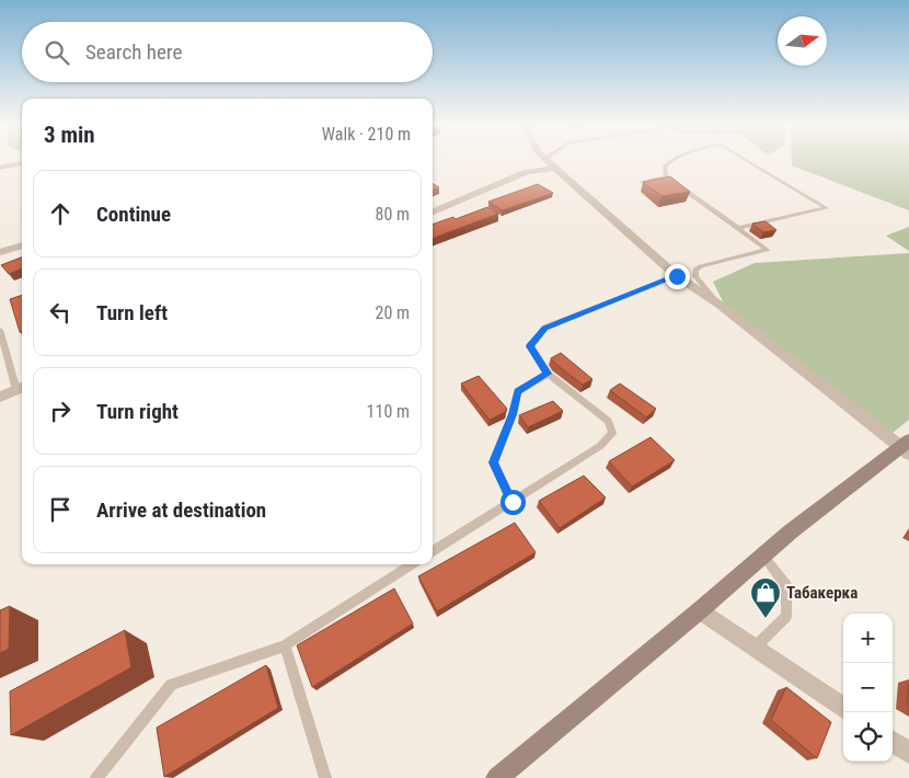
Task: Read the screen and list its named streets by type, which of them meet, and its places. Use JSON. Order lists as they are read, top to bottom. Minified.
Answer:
{"places":{"shop":["Табакерка"]},"north":"right","page":{"search":"Search here","heading":["3 min","Walk · 210 m"],"list":[["Continue","80 m"],["Turn left","20 m"],["Turn right","110 m"],"Arrive at destination"],"map_buttons":["+","−"]}}
